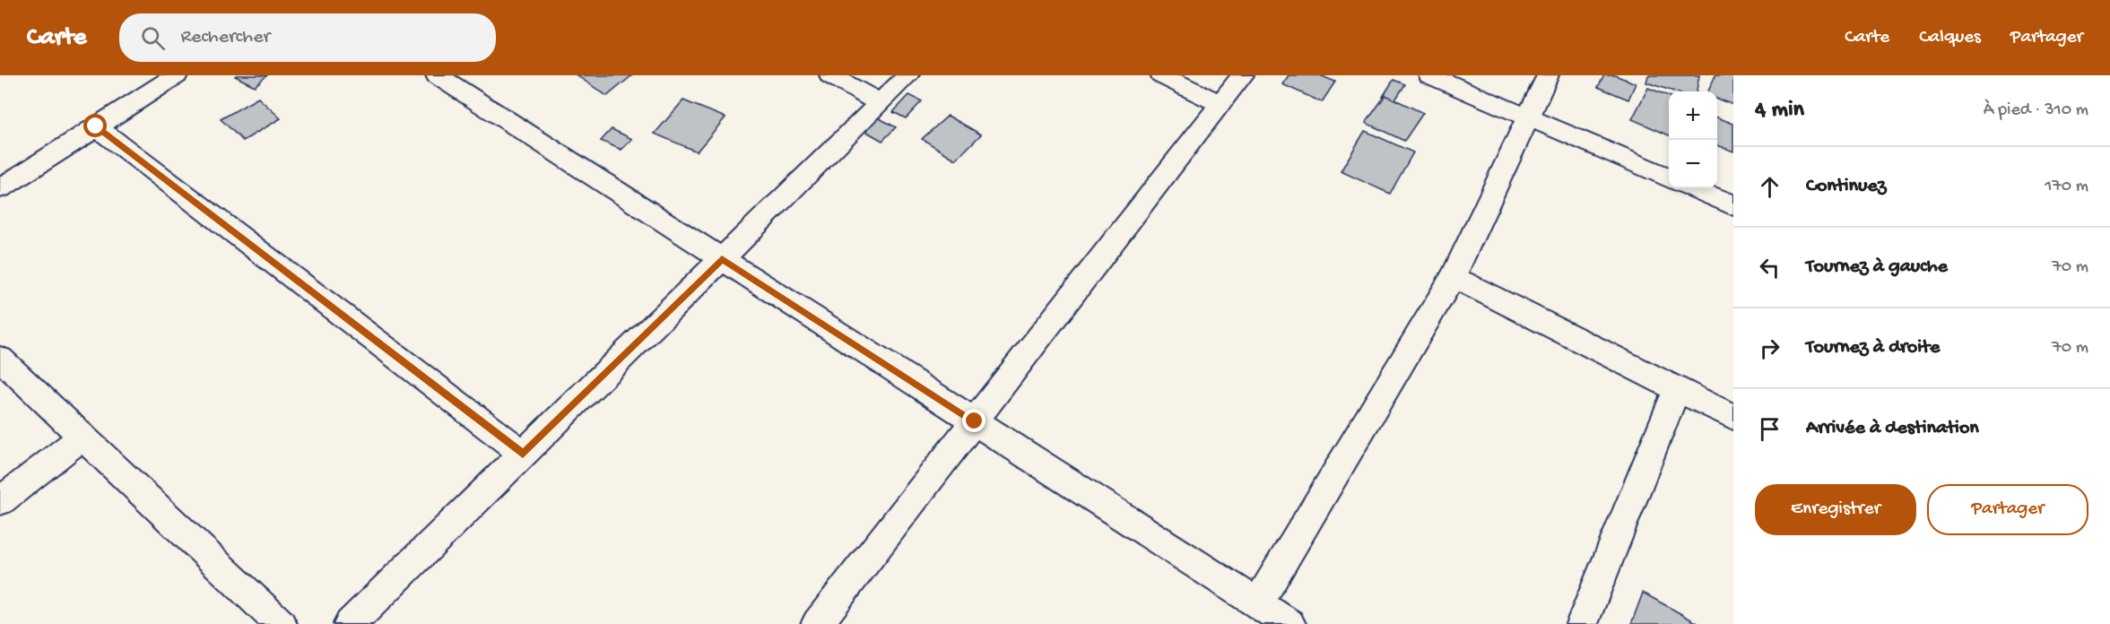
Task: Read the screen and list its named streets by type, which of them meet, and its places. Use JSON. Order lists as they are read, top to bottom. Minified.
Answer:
{"page":{"header":"Carte","search":"Rechercher","nav":["Carte","Calques","Partager"],"heading":["4 min","À pied · 310 m"],"map_buttons":["+","−"],"list":[["Continuez","170 m"],["Tournez à gauche","70 m"],["Tournez à droite","70 m"],"Arrivée à destination"],"buttons":["Enregistrer","Partager"]}}
